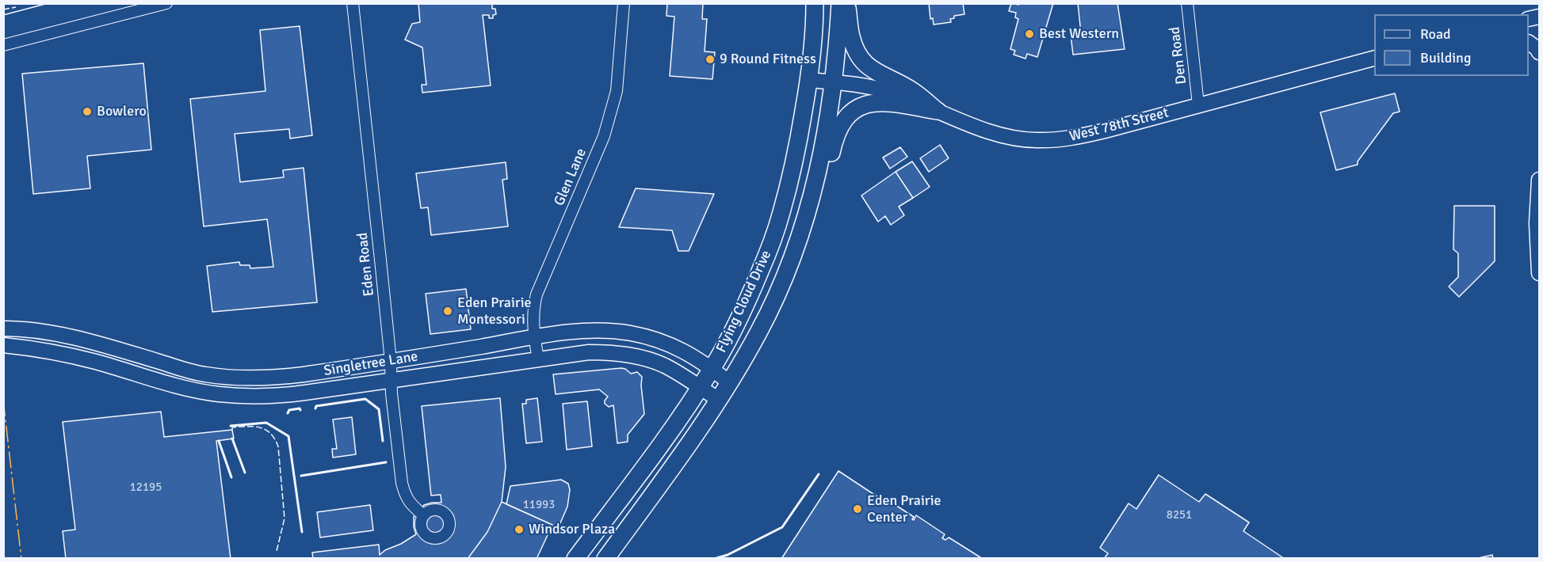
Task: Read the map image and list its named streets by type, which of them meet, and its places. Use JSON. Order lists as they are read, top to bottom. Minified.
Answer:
{"streets":{"main road":["Flying Cloud Drive"],"street":["Den Road","West 78th Street","Glen Lane","Eden Road","Singletree Lane"]},"crossings":[["Den Road","West 78th Street"],["West 78th Street","Flying Cloud Drive"],["Glen Lane","Singletree Lane"],["Eden Road","Singletree Lane"],["Flying Cloud Drive","Singletree Lane"]],"places":["Best Western","9 Round Fitness","Bowlero","Eden Prairie Montessori","Eden Prairie Center","Windsor Plaza"],"house_numbers":["12195","11993","8251"],"legend":["Road","Building"]}
